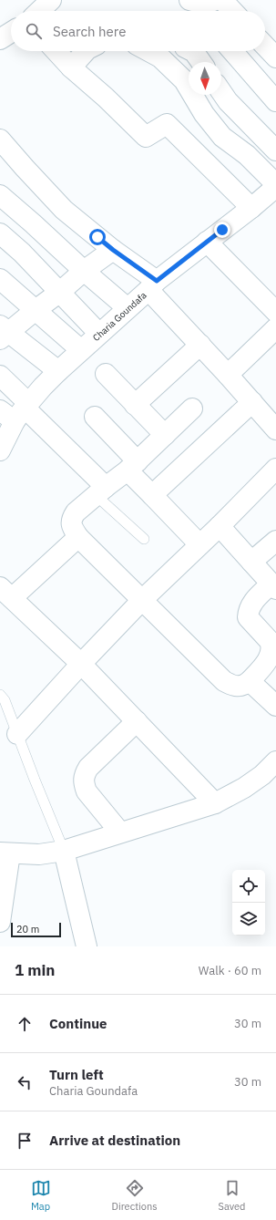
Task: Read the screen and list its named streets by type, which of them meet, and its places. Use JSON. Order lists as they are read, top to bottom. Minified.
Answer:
{"streets":{"street":["Charia Goundafa"]},"scale_bar":"20 m","north":"bottom","page":{"search":"Search here","scale":"20 m","heading":["1 min","Walk · 60 m"],"list":[["Continue","30 m"],["Turn left","Charia Goundafa","30 m"],"Arrive at destination"],"nav":["Map","Directions","Saved"]}}
